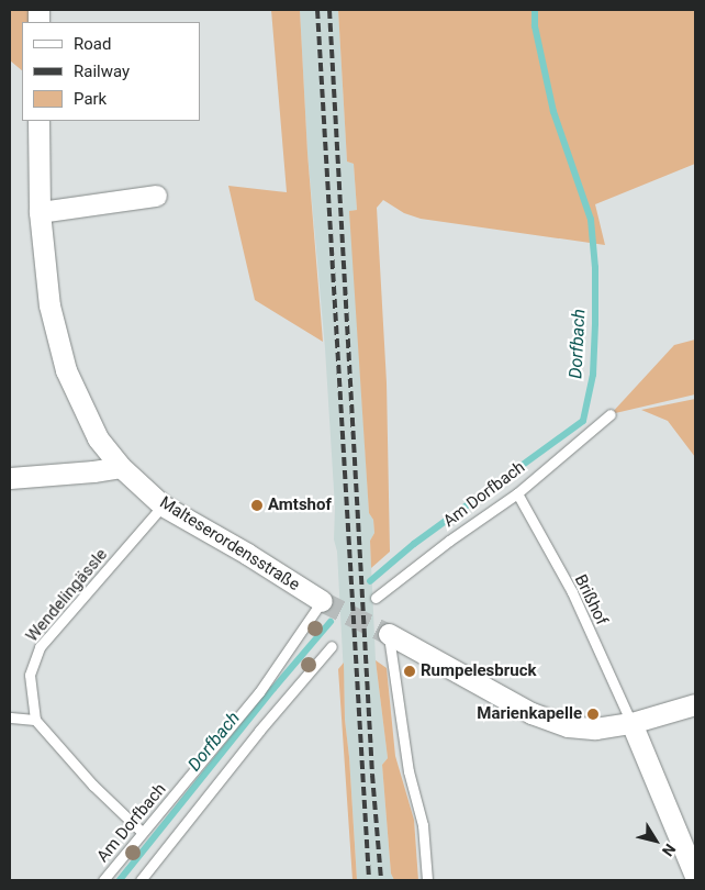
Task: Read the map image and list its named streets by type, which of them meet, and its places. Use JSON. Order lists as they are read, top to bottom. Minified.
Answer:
{"streets":{"street":["Malteserordensstraße"],"lane":["Am Dorfbach","Wendelingässle","Brißhof"]},"crossings":[["Am Dorfbach","Malteserordensstraße"],["Am Dorfbach","Brißhof"],["Malteserordensstraße","Wendelingässle"]],"water":["Dorfbach"],"places":["Amtshof","Rumpelesbruck","Marienkapelle"],"legend":["Road","Railway","Park"],"north":"bottom right"}
